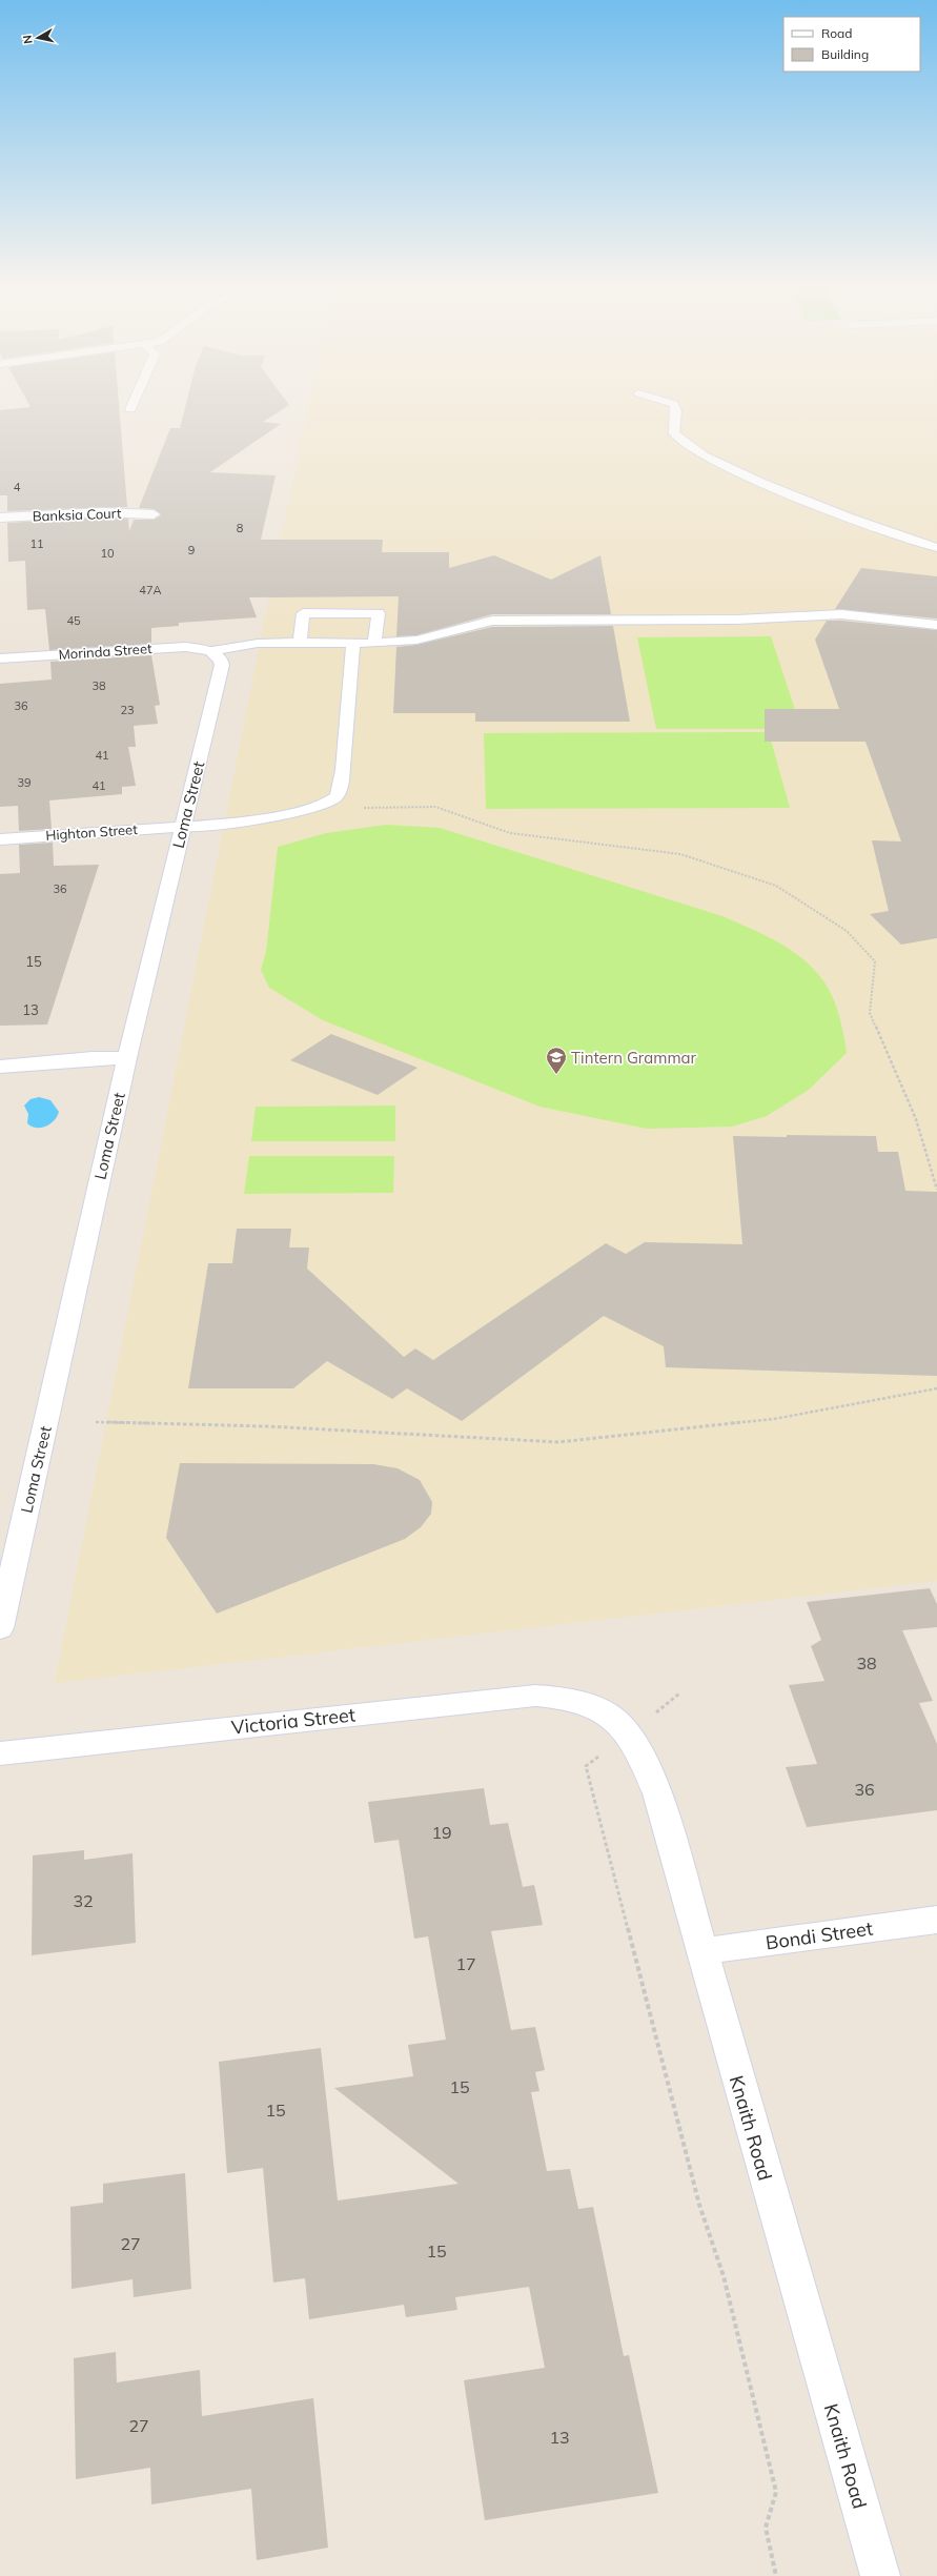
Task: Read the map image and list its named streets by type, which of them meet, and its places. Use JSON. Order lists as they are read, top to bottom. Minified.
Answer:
{"streets":{"street":["Banksia Court","Morinda Street","Loma Street","Highton Street","Victoria Street","Bondi Street","Knaith Road"]},"crossings":[["Morinda Street","Loma Street"],["Loma Street","Highton Street"],["Victoria Street","Knaith Road"],["Bondi Street","Knaith Road"]],"places":{"school or university":["Tintern Grammar"]},"house_numbers":["4","8","11","9","10","47A","45","38","36","23","41","39","41","36","15","13","38","36","19","32","17","15","15","27","15","27","13"],"legend":["Road","Building"],"north":"left"}
